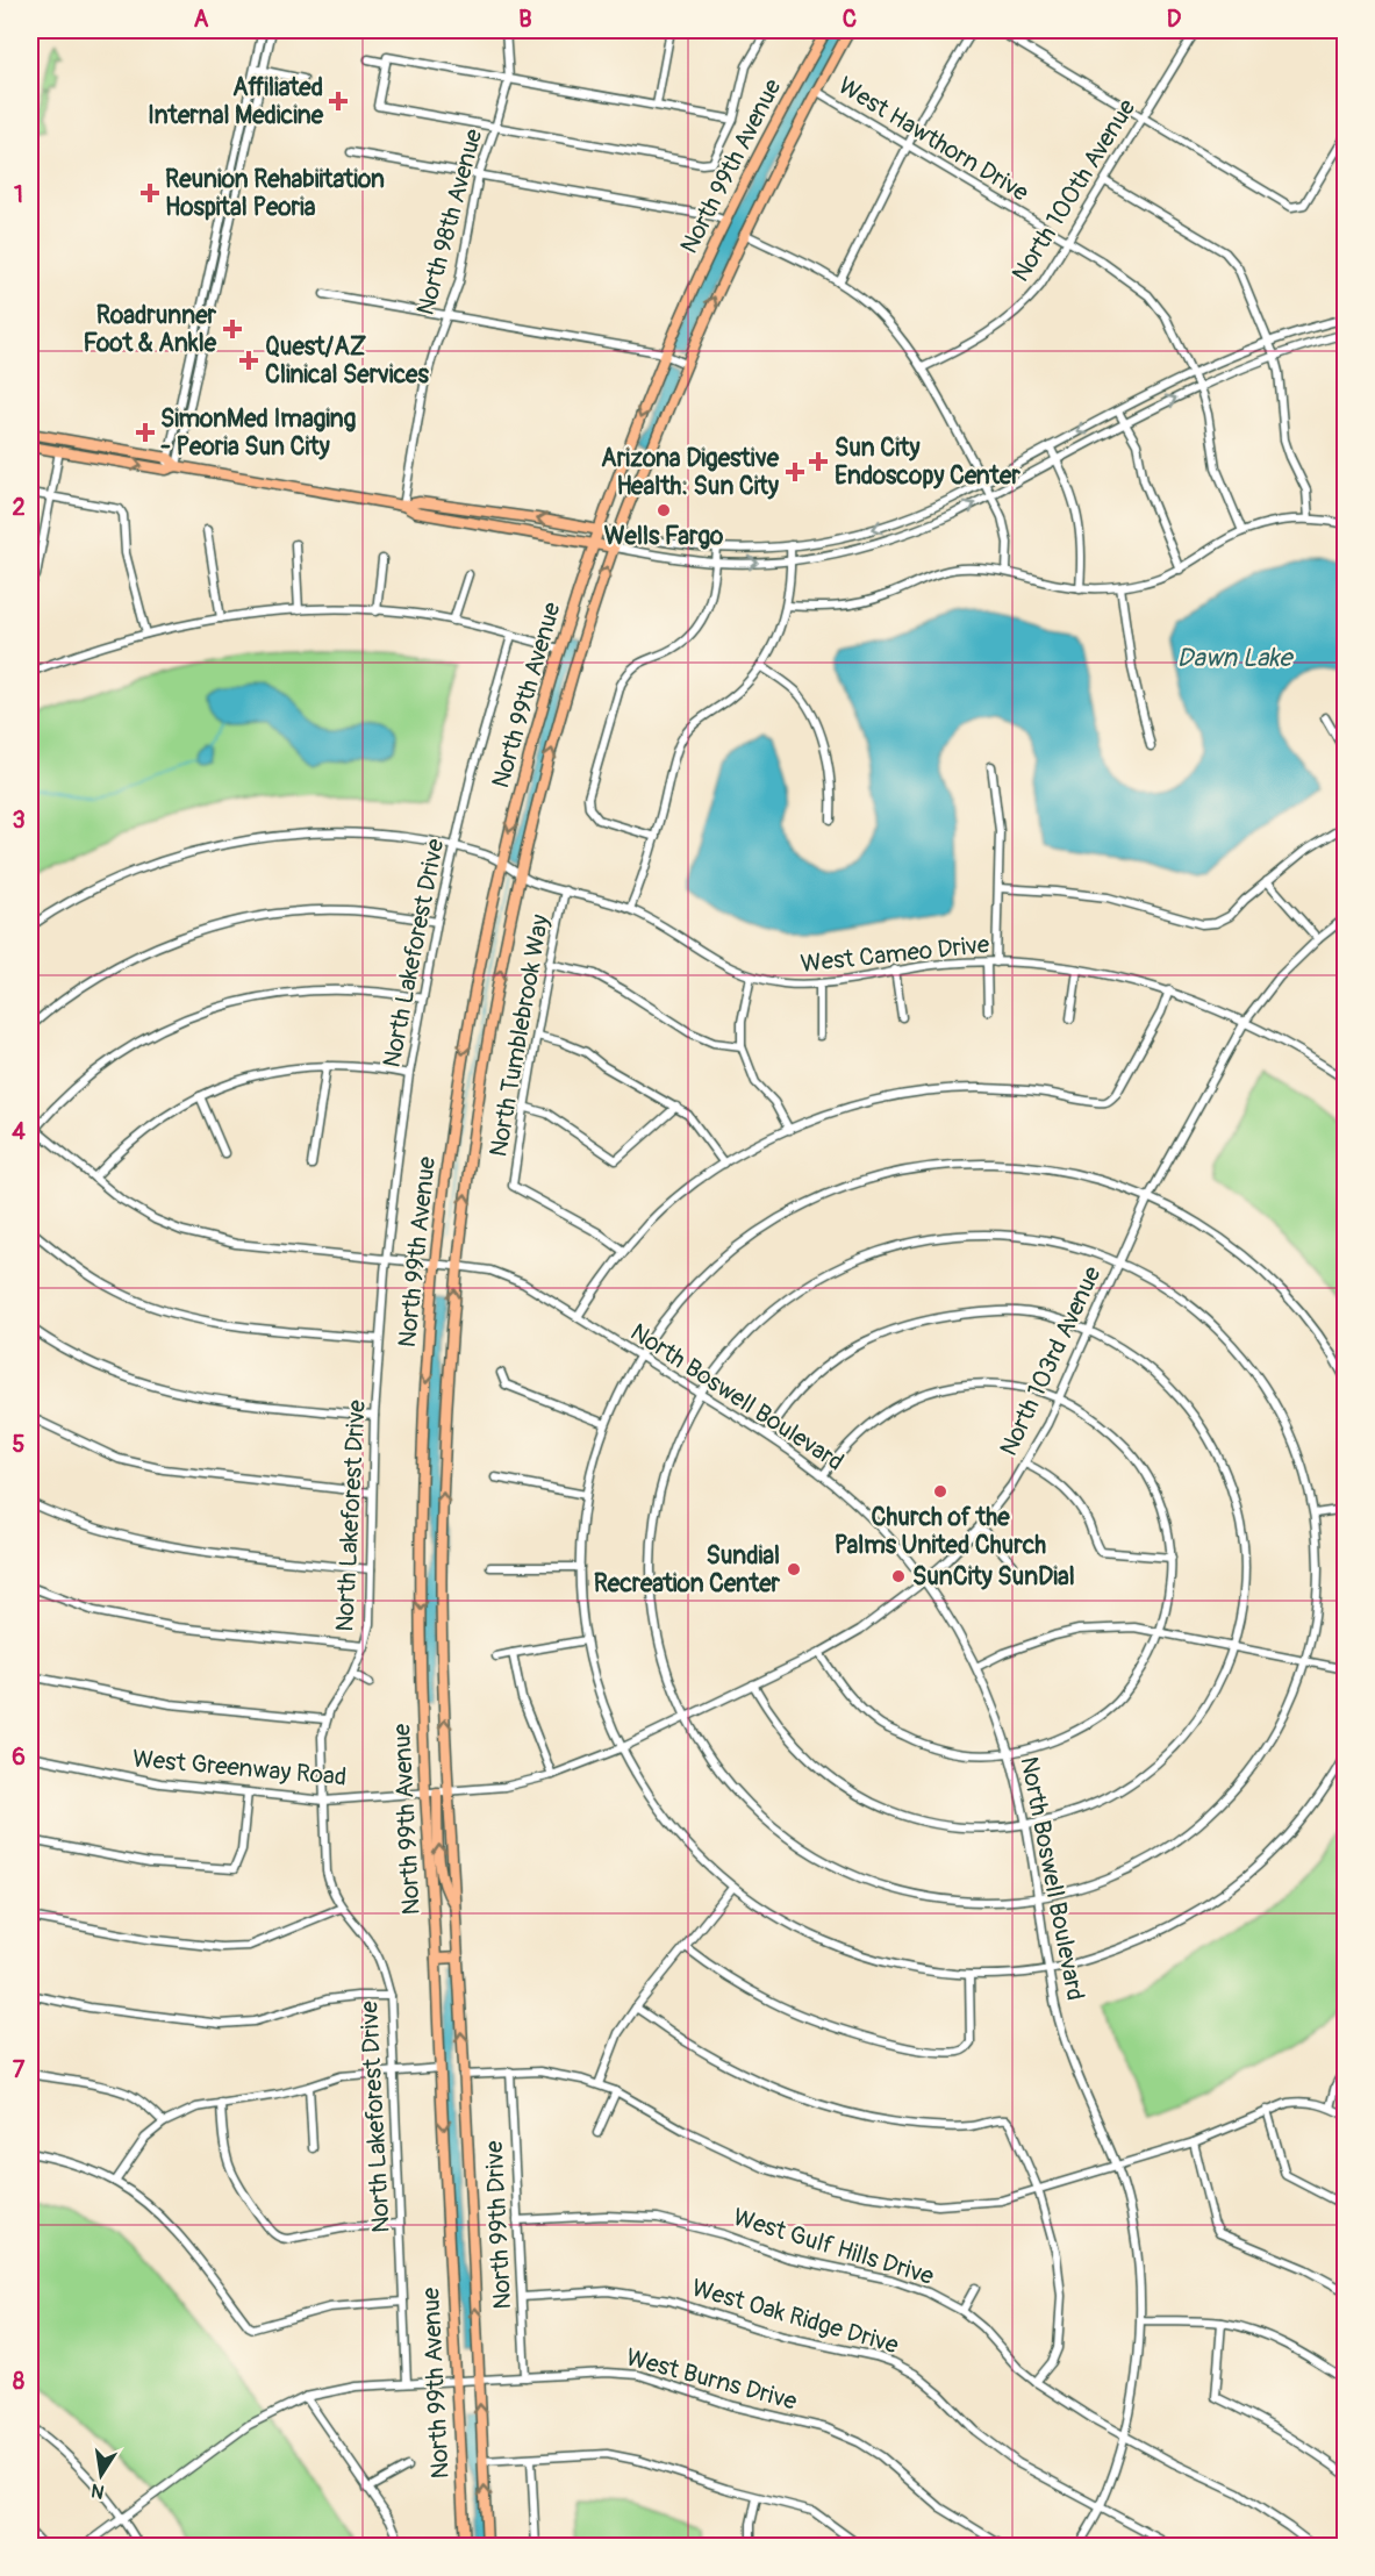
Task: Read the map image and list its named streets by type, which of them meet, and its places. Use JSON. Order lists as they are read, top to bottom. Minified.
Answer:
{"streets":{"main road":["North 99th Avenue"],"street":["West Hawthorn Drive","North 100th Avenue","North 98th Avenue","North Lakeforest Drive","West Cameo Drive","North Tumblebrook Way","North 103rd Avenue","North Boswell Boulevard","West Greenway Road","North 99th Drive","West Gulf Hills Drive","West Oak Ridge Drive","West Burns Drive"]},"crossings":[["West Hawthorn Drive","North 99th Avenue"],["West Hawthorn Drive","North 100th Avenue"],["North 99th Avenue","West Cameo Drive"],["North 99th Avenue","North 103rd Avenue"],["North 99th Avenue","North Boswell Boulevard"],["North 99th Avenue","West Greenway Road"],["North 99th Avenue","West Burns Drive"],["North Lakeforest Drive","West Cameo Drive"],["North Lakeforest Drive","North Boswell Boulevard"],["North Lakeforest Drive","West Greenway Road"],["North Lakeforest Drive","West Burns Drive"],["West Cameo Drive","North Tumblebrook Way"],["West Cameo Drive","North 103rd Avenue"],["North 103rd Avenue","North Boswell Boulevard"],["North 103rd Avenue","West Greenway Road"],["North Boswell Boulevard","West Gulf Hills Drive"],["North Boswell Boulevard","West Oak Ridge Drive"],["North 99th Drive","West Gulf Hills Drive"],["North 99th Drive","West Oak Ridge Drive"],["North 99th Drive","West Burns Drive"]],"water":["Dawn Lake"],"places":{"health":["Affiliated Internal Medicine","Reunion Rehabiitation Hospital Peoria","Roadrunner Foot & Ankle","Quest/AZ Clinical Services","SimonMed Imaging - Peoria Sun City","Sun City Endoscopy Center","Arizona Digestive Health: Sun City"],"other":["Wells Fargo","Church of the Palms United Church","Sundial Recreation Center","SunCity SunDial"]},"north":"bottom","grid":{"columns":["A","B","C","D"],"rows":["1","2","3","4","5","6","7","8"]}}
